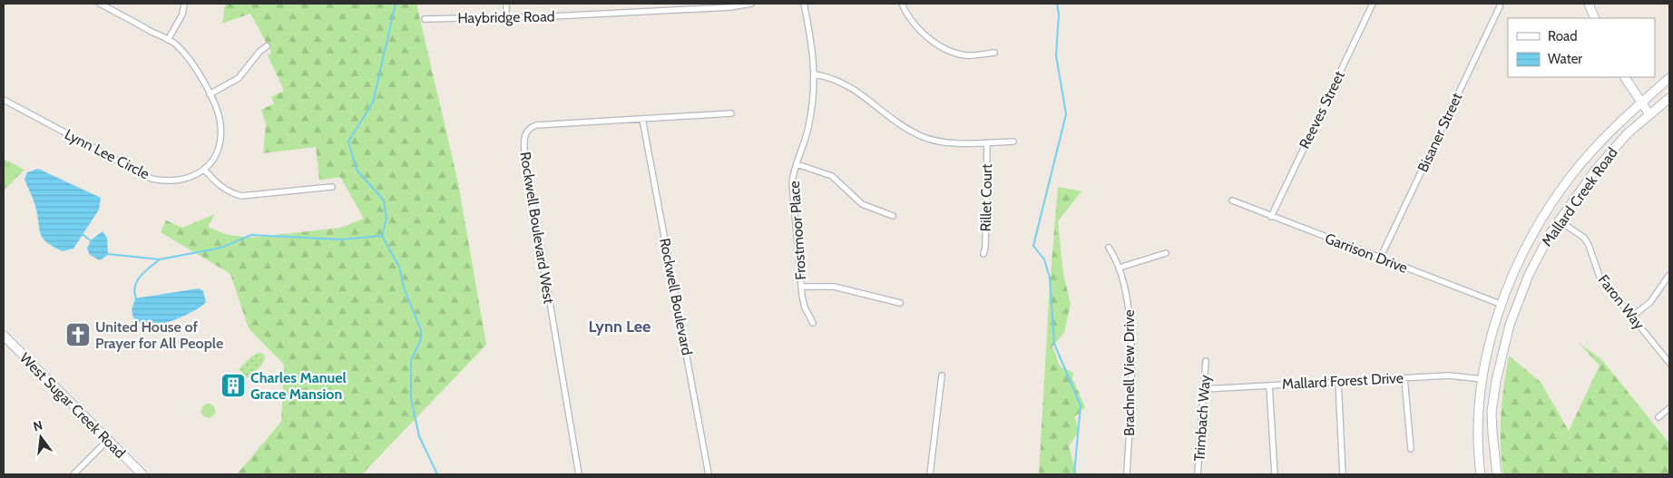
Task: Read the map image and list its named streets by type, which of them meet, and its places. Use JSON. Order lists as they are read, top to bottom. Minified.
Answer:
{"streets":{"main road":["Mallard Creek Road","West Sugar Creek Road"],"street":["Haybridge Road","Reeves Street","Bisaner Street","Lynn Lee Circle","Rillet Court","Rockwell Boulevard West","Frostmoor Place","Garrison Drive","Rockwell Boulevard","Faron Way","Brachnell View Drive","Mallard Forest Drive","Trimbach Way"]},"crossings":[["Reeves Street","Garrison Drive"],["Bisaner Street","Garrison Drive"],["Mallard Creek Road","Garrison Drive"],["Mallard Creek Road","Faron Way"],["Mallard Creek Road","Mallard Forest Drive"],["Rockwell Boulevard West","Rockwell Boulevard"],["Mallard Forest Drive","Trimbach Way"]],"districts":["Lynn Lee"],"places":{"church":["United House of Prayer for All People"],"building":["Charles Manuel Grace Mansion"]},"legend":["Road","Water"],"north":"top"}
